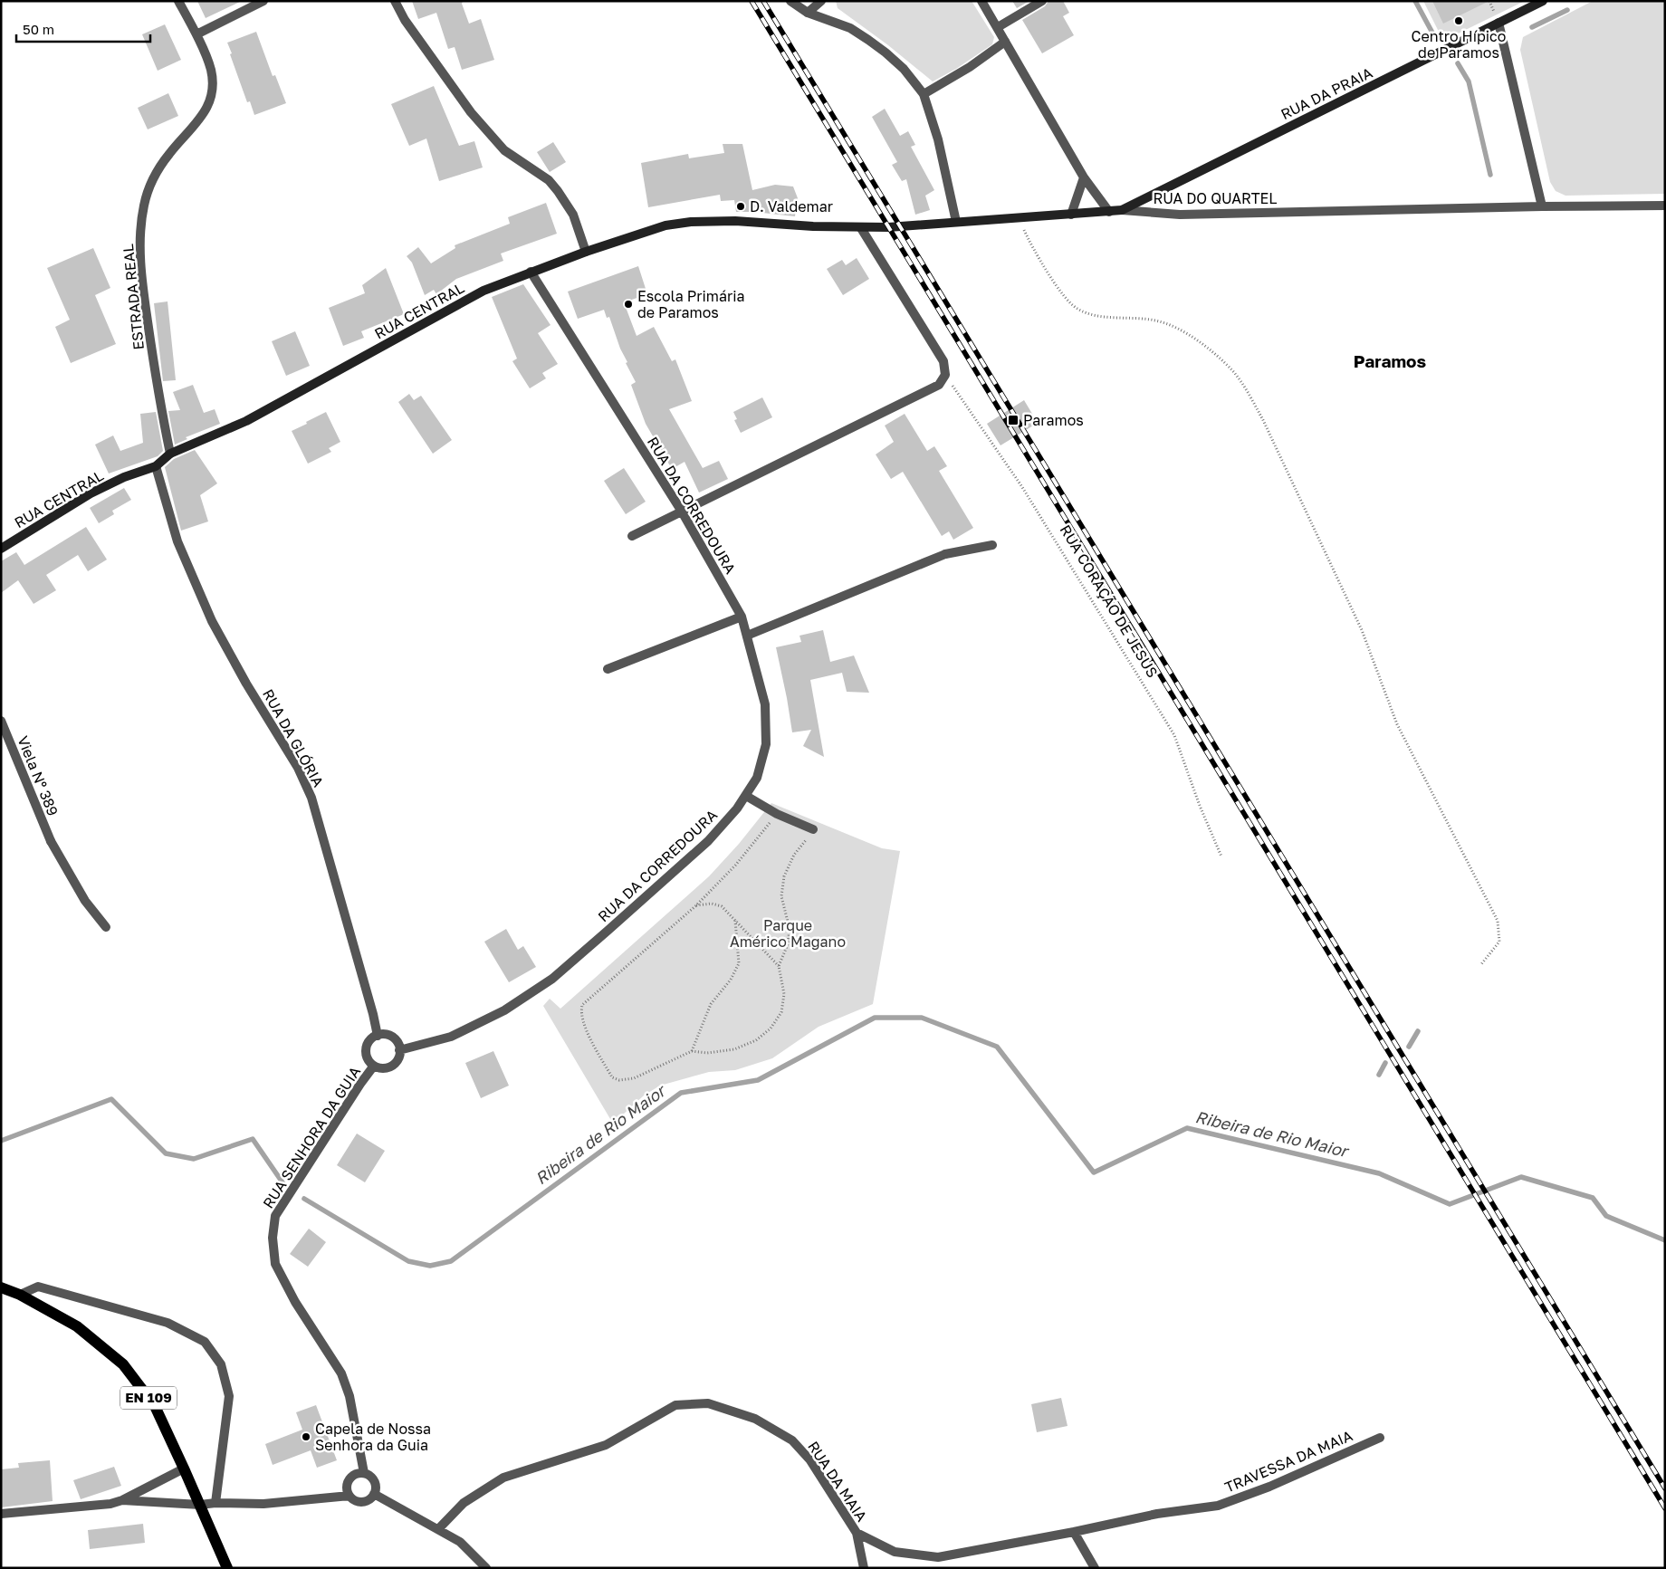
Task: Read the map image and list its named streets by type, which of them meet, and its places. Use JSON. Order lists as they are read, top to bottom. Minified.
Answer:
{"streets":{"main road":["EN 109"],"street":["RUA DA PRAIA","RUA DO QUARTEL","ESTRADA REAL","RUA CENTRAL","RUA DA CORREDOURA","RUA DA GLÓRIA","Viela Nº 389","RUA SENHORA DA GUIA","TRAVESSA DA MAIA","RUA DA MAIA"],"path":["RUA CORAÇÃO DE JESUS"]},"crossings":[["RUA DA PRAIA","RUA DO QUARTEL"],["RUA DO QUARTEL","RUA CENTRAL"],["ESTRADA REAL","RUA CENTRAL"],["RUA CENTRAL","RUA DA CORREDOURA"],["RUA CENTRAL","RUA DA GLÓRIA"],["RUA DA CORREDOURA","RUA DA GLÓRIA"],["RUA DA CORREDOURA","RUA SENHORA DA GUIA"],["RUA DA GLÓRIA","RUA SENHORA DA GUIA"],["TRAVESSA DA MAIA","RUA DA MAIA"]],"districts":["Paramos"],"water":["Ribeira de Rio Maior"],"parks":["Parque Américo Magano"],"places":{"other":["Centro Hípico de Paramos","D. Valdemar","Escola Primária de Paramos","Capela de Nossa Senhora da Guia"],"transit":["Paramos"]},"scale_bar":"50 m"}
